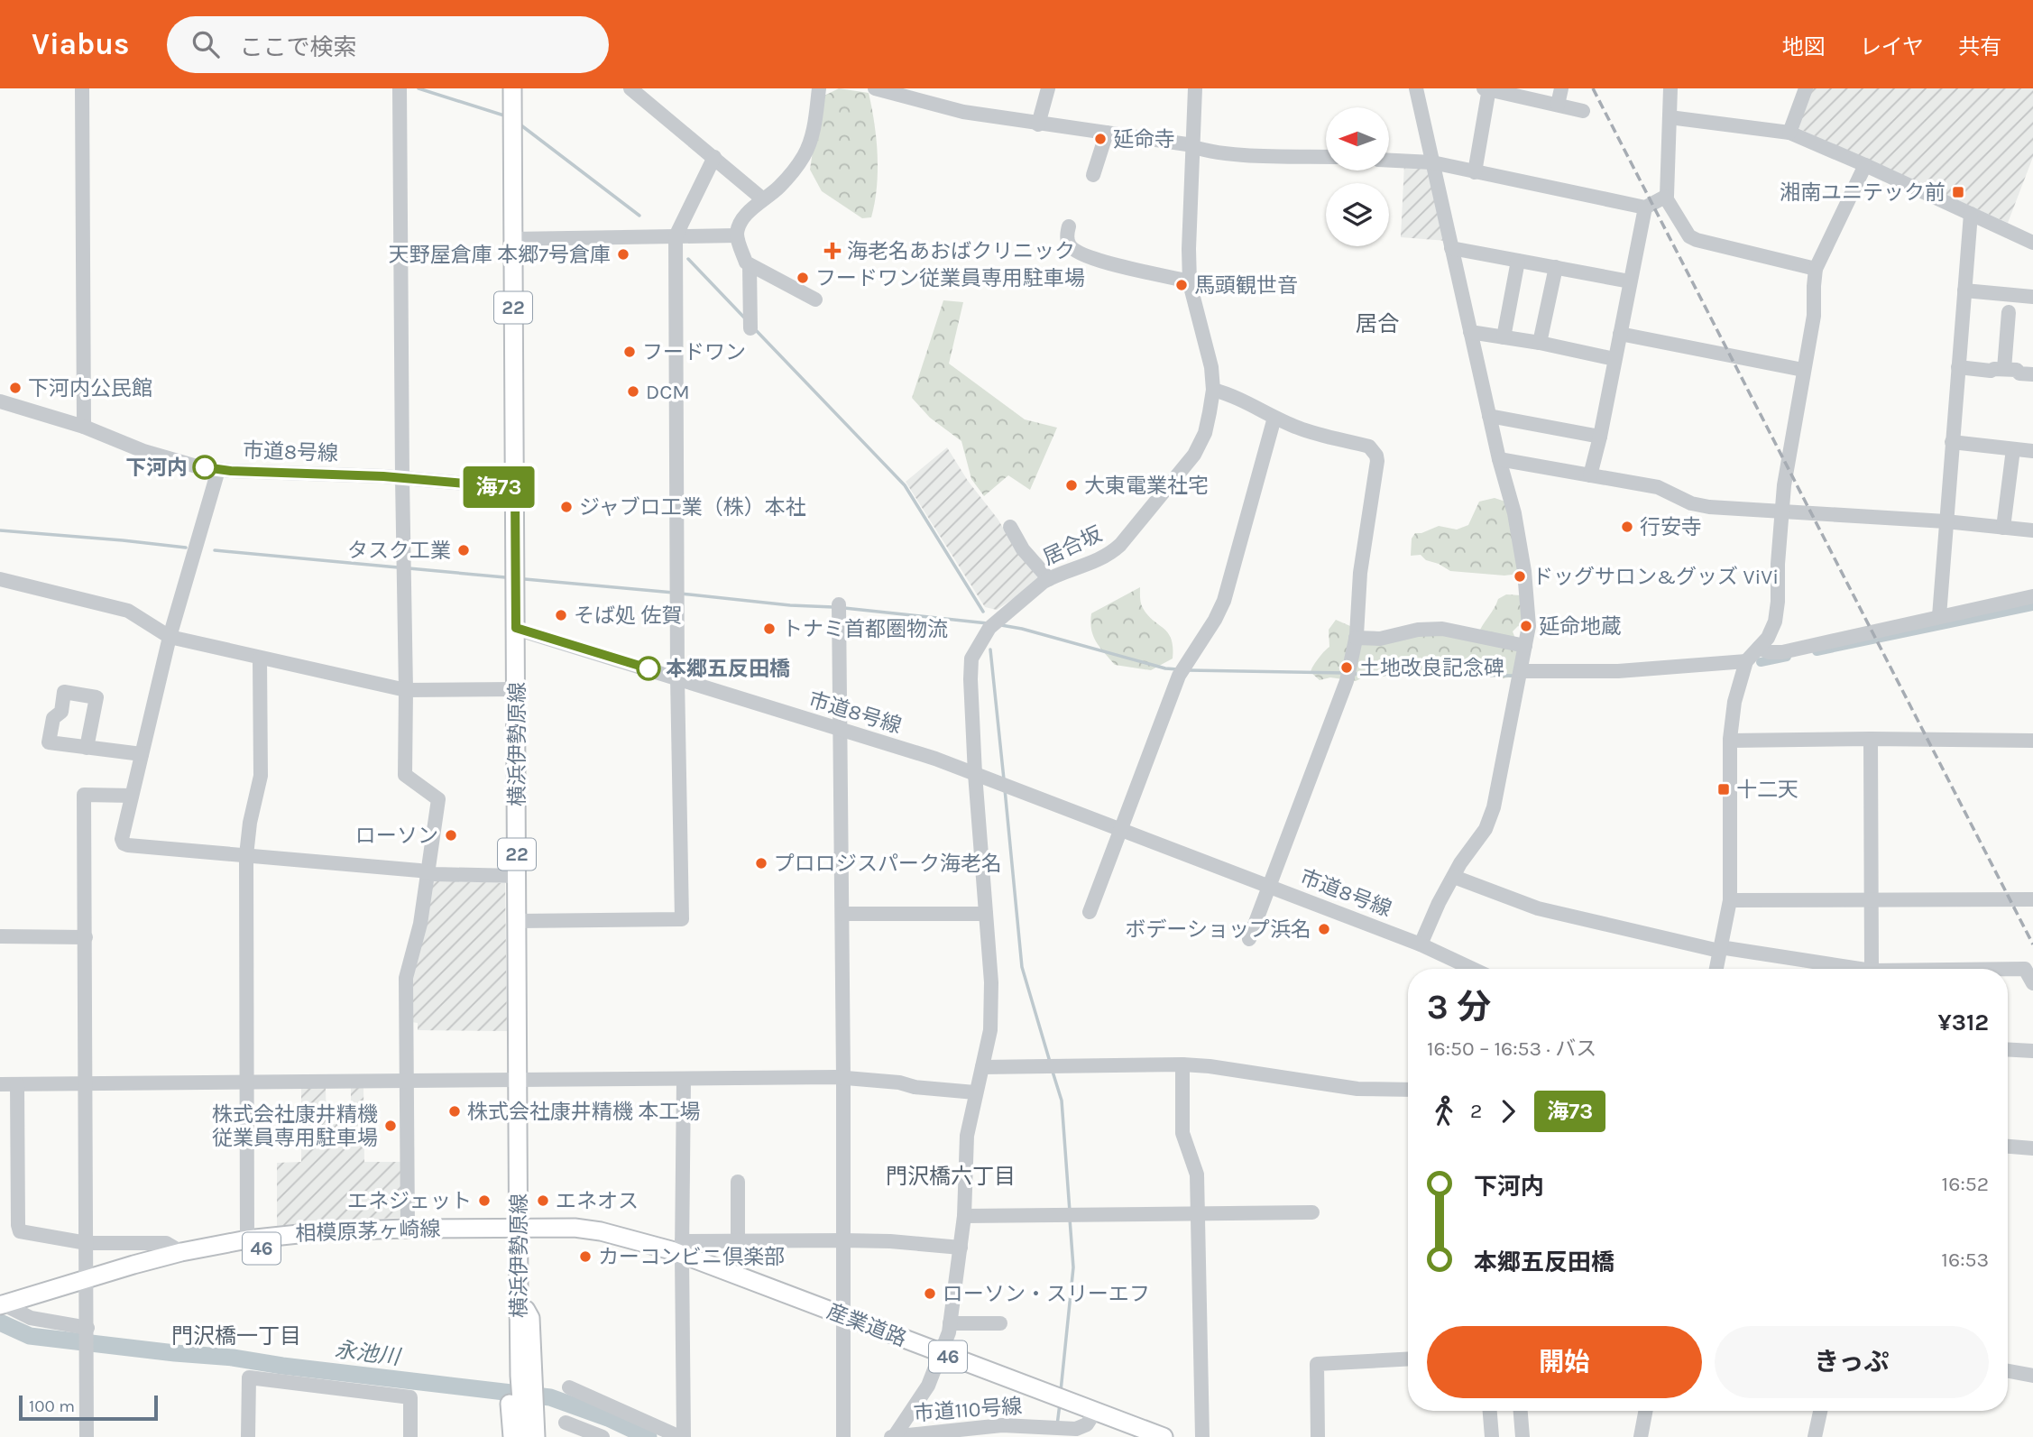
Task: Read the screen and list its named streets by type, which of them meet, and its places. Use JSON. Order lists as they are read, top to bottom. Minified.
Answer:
{"streets":{"main road":["22","横浜伊勢原線","相模原茅ヶ崎線","46","産業道路"],"street":["市道8号線","居合坂","市道110号線"]},"crossings":[["市道8号線","居合坂"],["市道8号線","横浜伊勢原線"],["居合坂","産業道路"],["居合坂","市道110号線"],["横浜伊勢原線","相模原茅ヶ崎線"],["横浜伊勢原線","産業道路"],["相模原茅ヶ崎線","産業道路"],["産業道路","市道110号線"]],"districts":["居合","門沢橋六丁目","門沢橋一丁目"],"water":["永池川"],"places":{"other":["延命寺","天野屋倉庫 本郷7号倉庫","フードワン従業員専用駐車場","馬頭観世音","フードワン","下河内公民館","DCM","下河内","大東電業社宅","ジャブロ工業（株）本社","行安寺","タスク工業","ドッグサロン&グッズ ViVi","そば処 佐賀","延命地蔵","トナミ首都圏物流","土地改良記念碑","本郷五反田橋","ローソン","プロロジスパーク海老名","ボデーショップ浜名","株式会社康井精機 本工場","株式会社康井精機 従業員専用駐車場","エネジェット","エネオス","カーコンビニ倶楽部","ローソン・スリーエフ"],"transit":["湘南ユニテック前","十二天"],"health":["海老名あおばクリニック"]},"lines":["bus line 海73"],"scale_bar":"100 m","north":"left","page":{"header":"Viabus","search":"ここで検索","nav":["地図","レイヤ","共有"],"on_map":"海73","heading":["3 分","16:50 – 16:53 · バス","¥312"],"legs":["2","海73"],"list":[{"name":"下河内","value":"16:52"},{"name":"本郷五反田橋","value":"16:53"}],"buttons":["開始","きっぷ"],"scale":"100 m"}}
